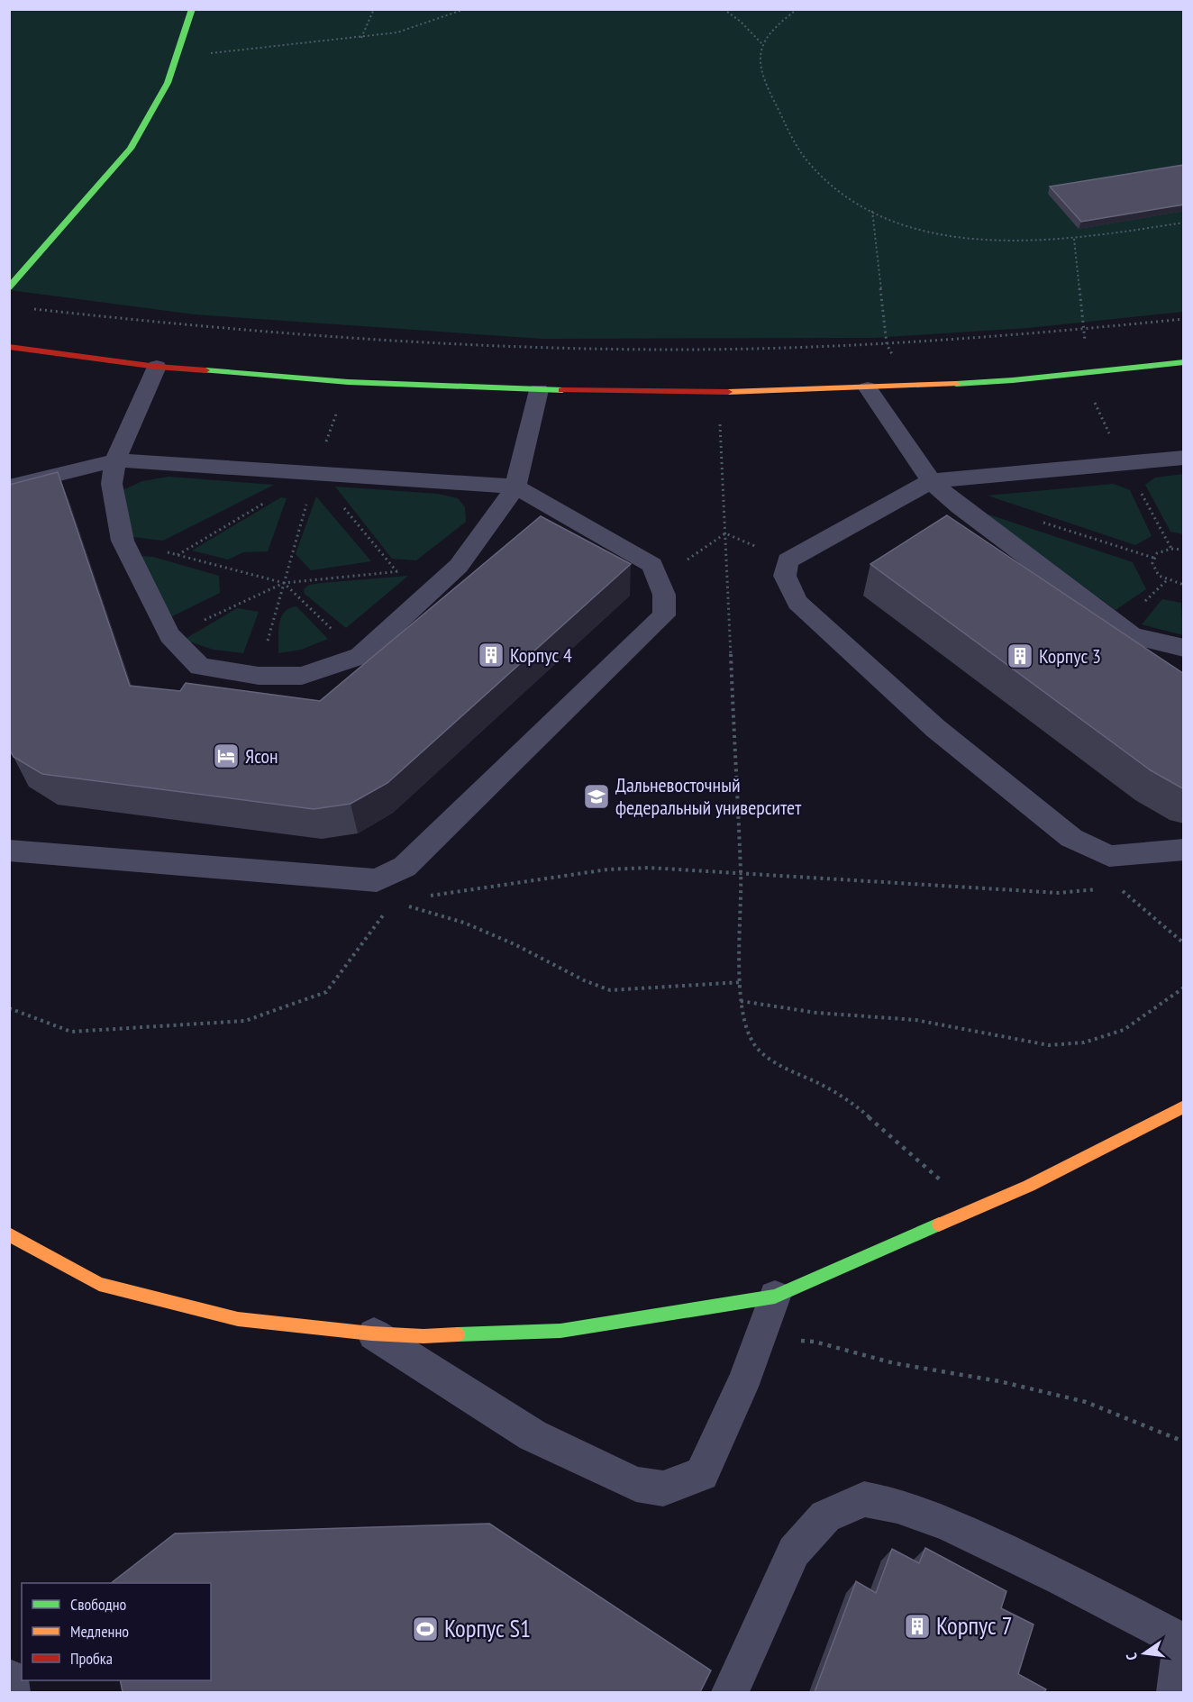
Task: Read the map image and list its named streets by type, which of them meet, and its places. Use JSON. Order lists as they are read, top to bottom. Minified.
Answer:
{"places":{"building":["Корпус 4","Корпус 3","Корпус 7"],"hotel":["Ясон"],"school or university":["Дальневосточный федеральный университет"],"sports":["Корпус S1"]},"legend":["Свободно","Медленно","Пробка"],"north":"left"}
